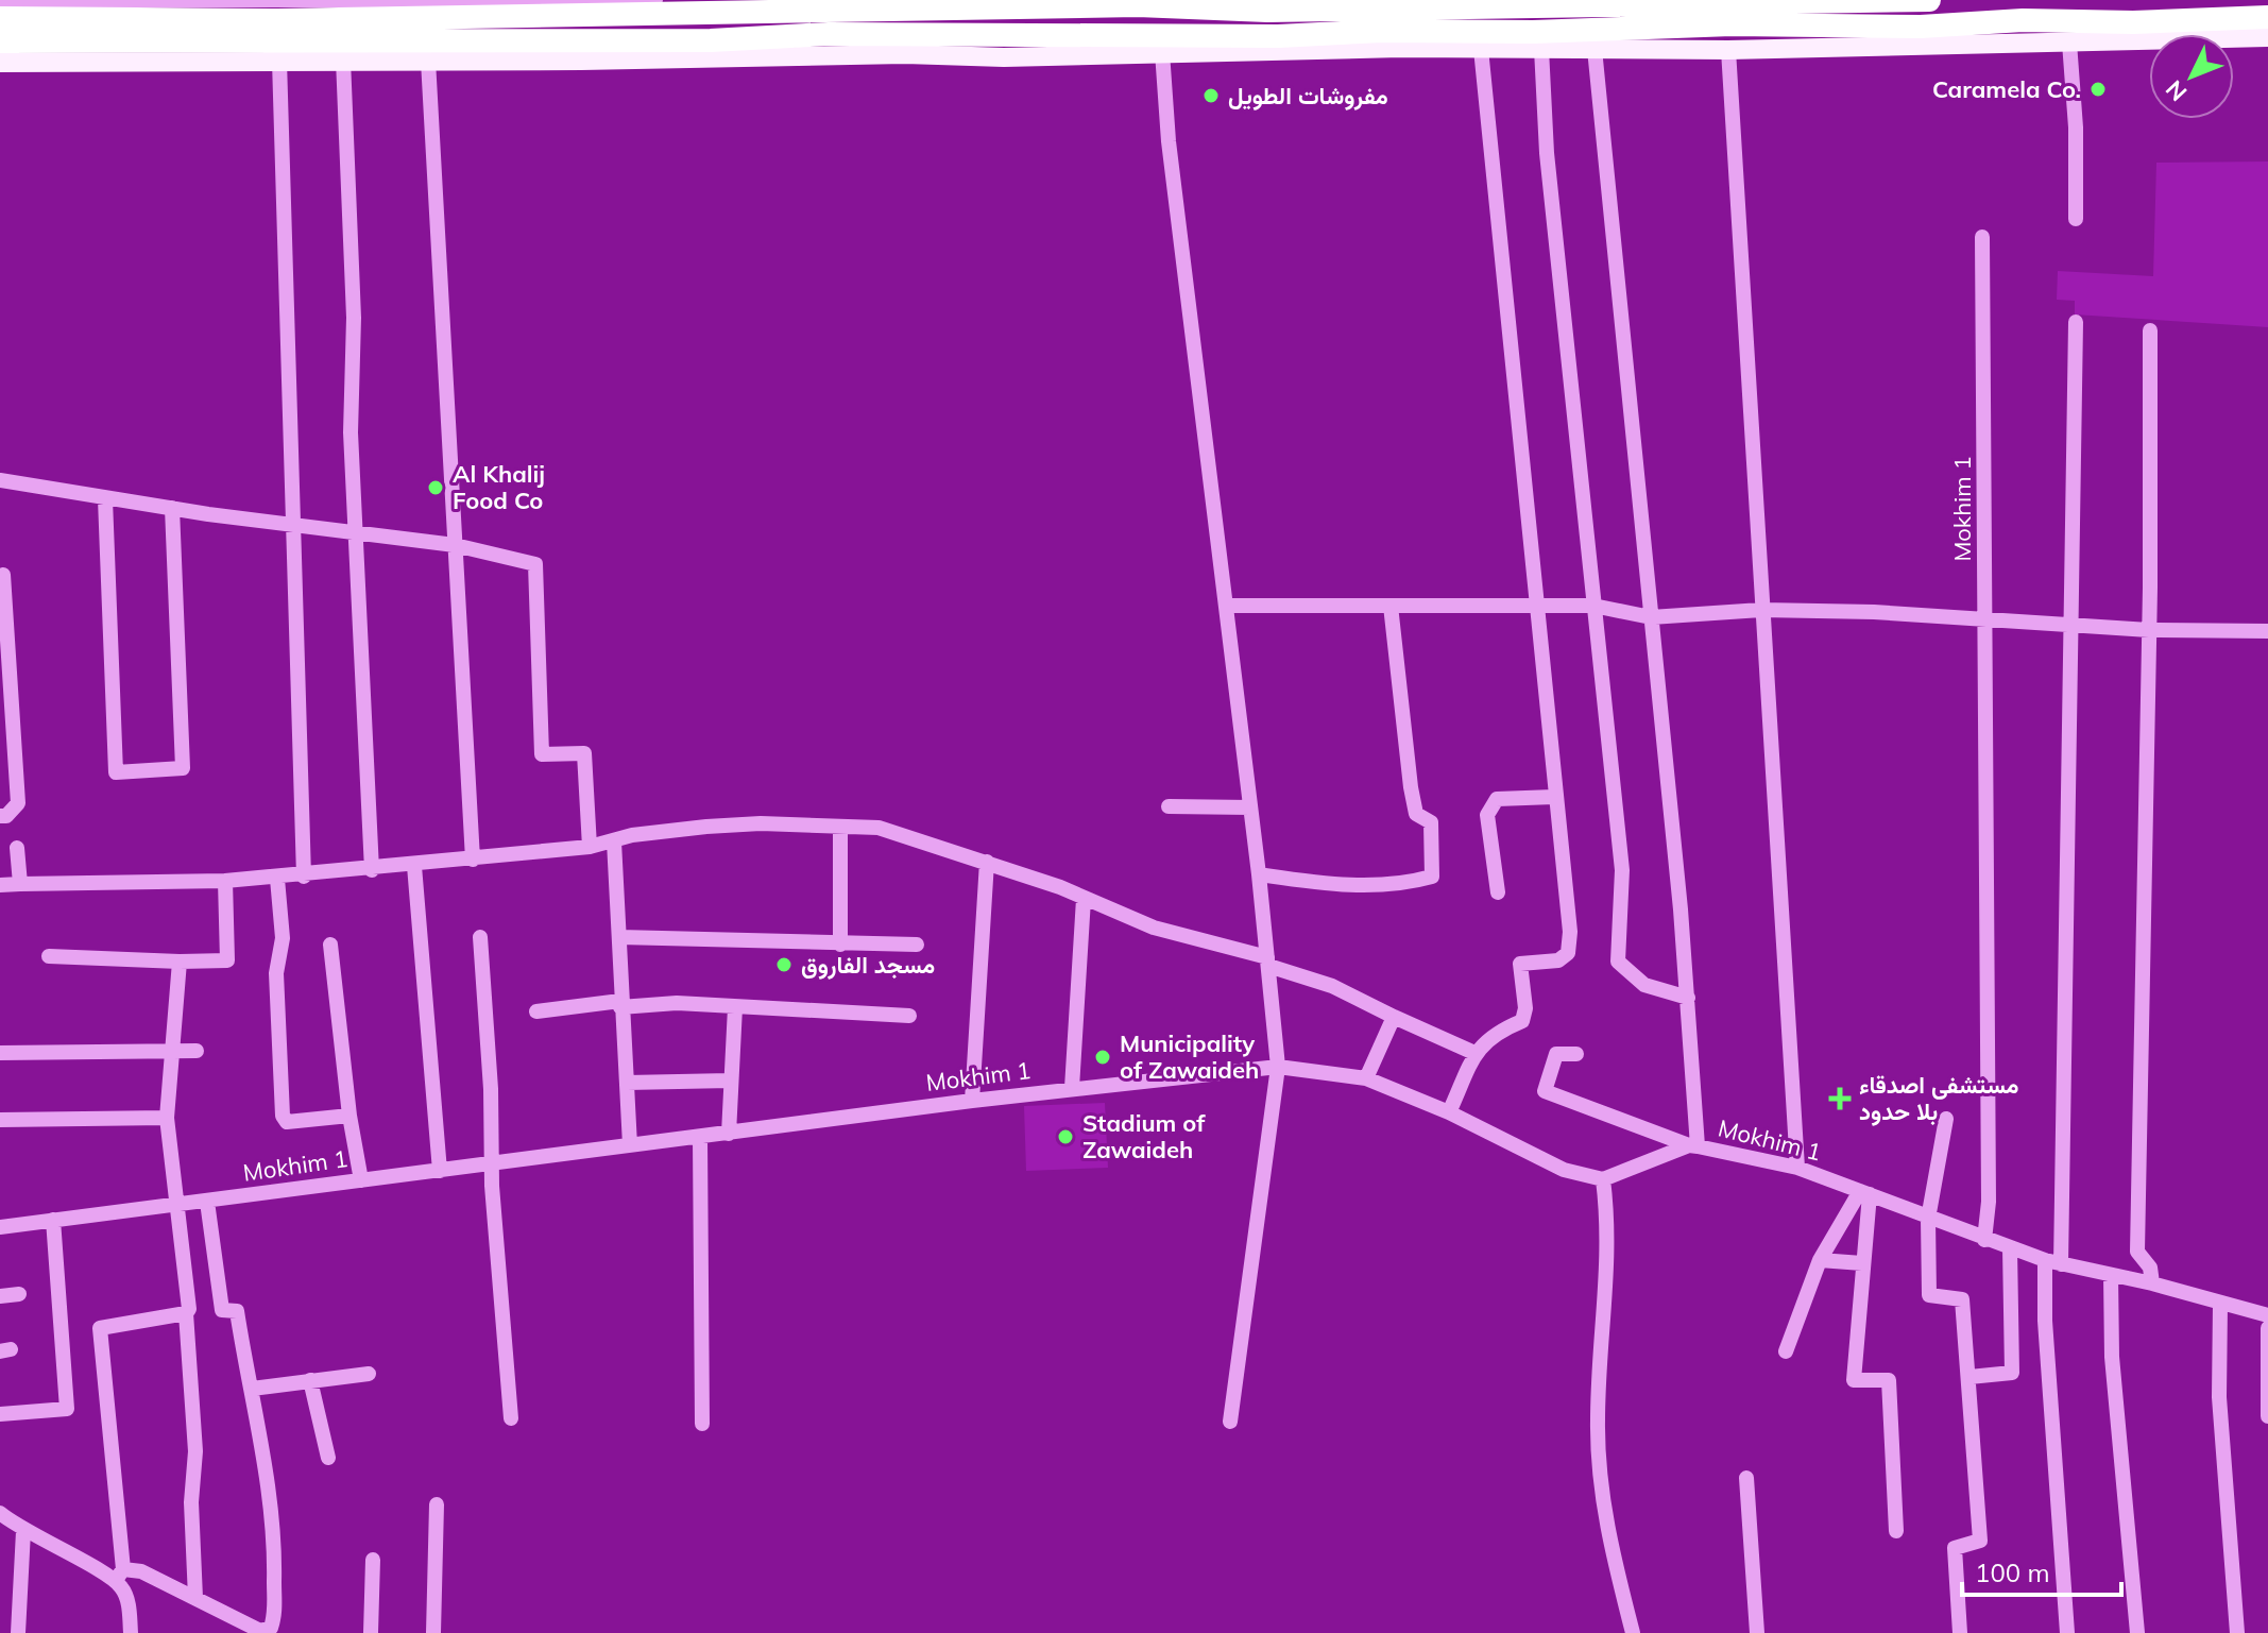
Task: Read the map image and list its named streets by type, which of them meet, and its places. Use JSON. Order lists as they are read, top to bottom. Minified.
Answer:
{"streets":{"street":["Mokhim 1"]},"places":{"other":["Caramela Co.","مفروشات الطويل","Al Khalij Food Co","مسجد الفاروق","Municipality of Zawaideh","Stadium of Zawaideh"],"health":["مستشفى اصدقاء بلا حدود"]},"scale_bar":"100 m","north":"bottom left"}
